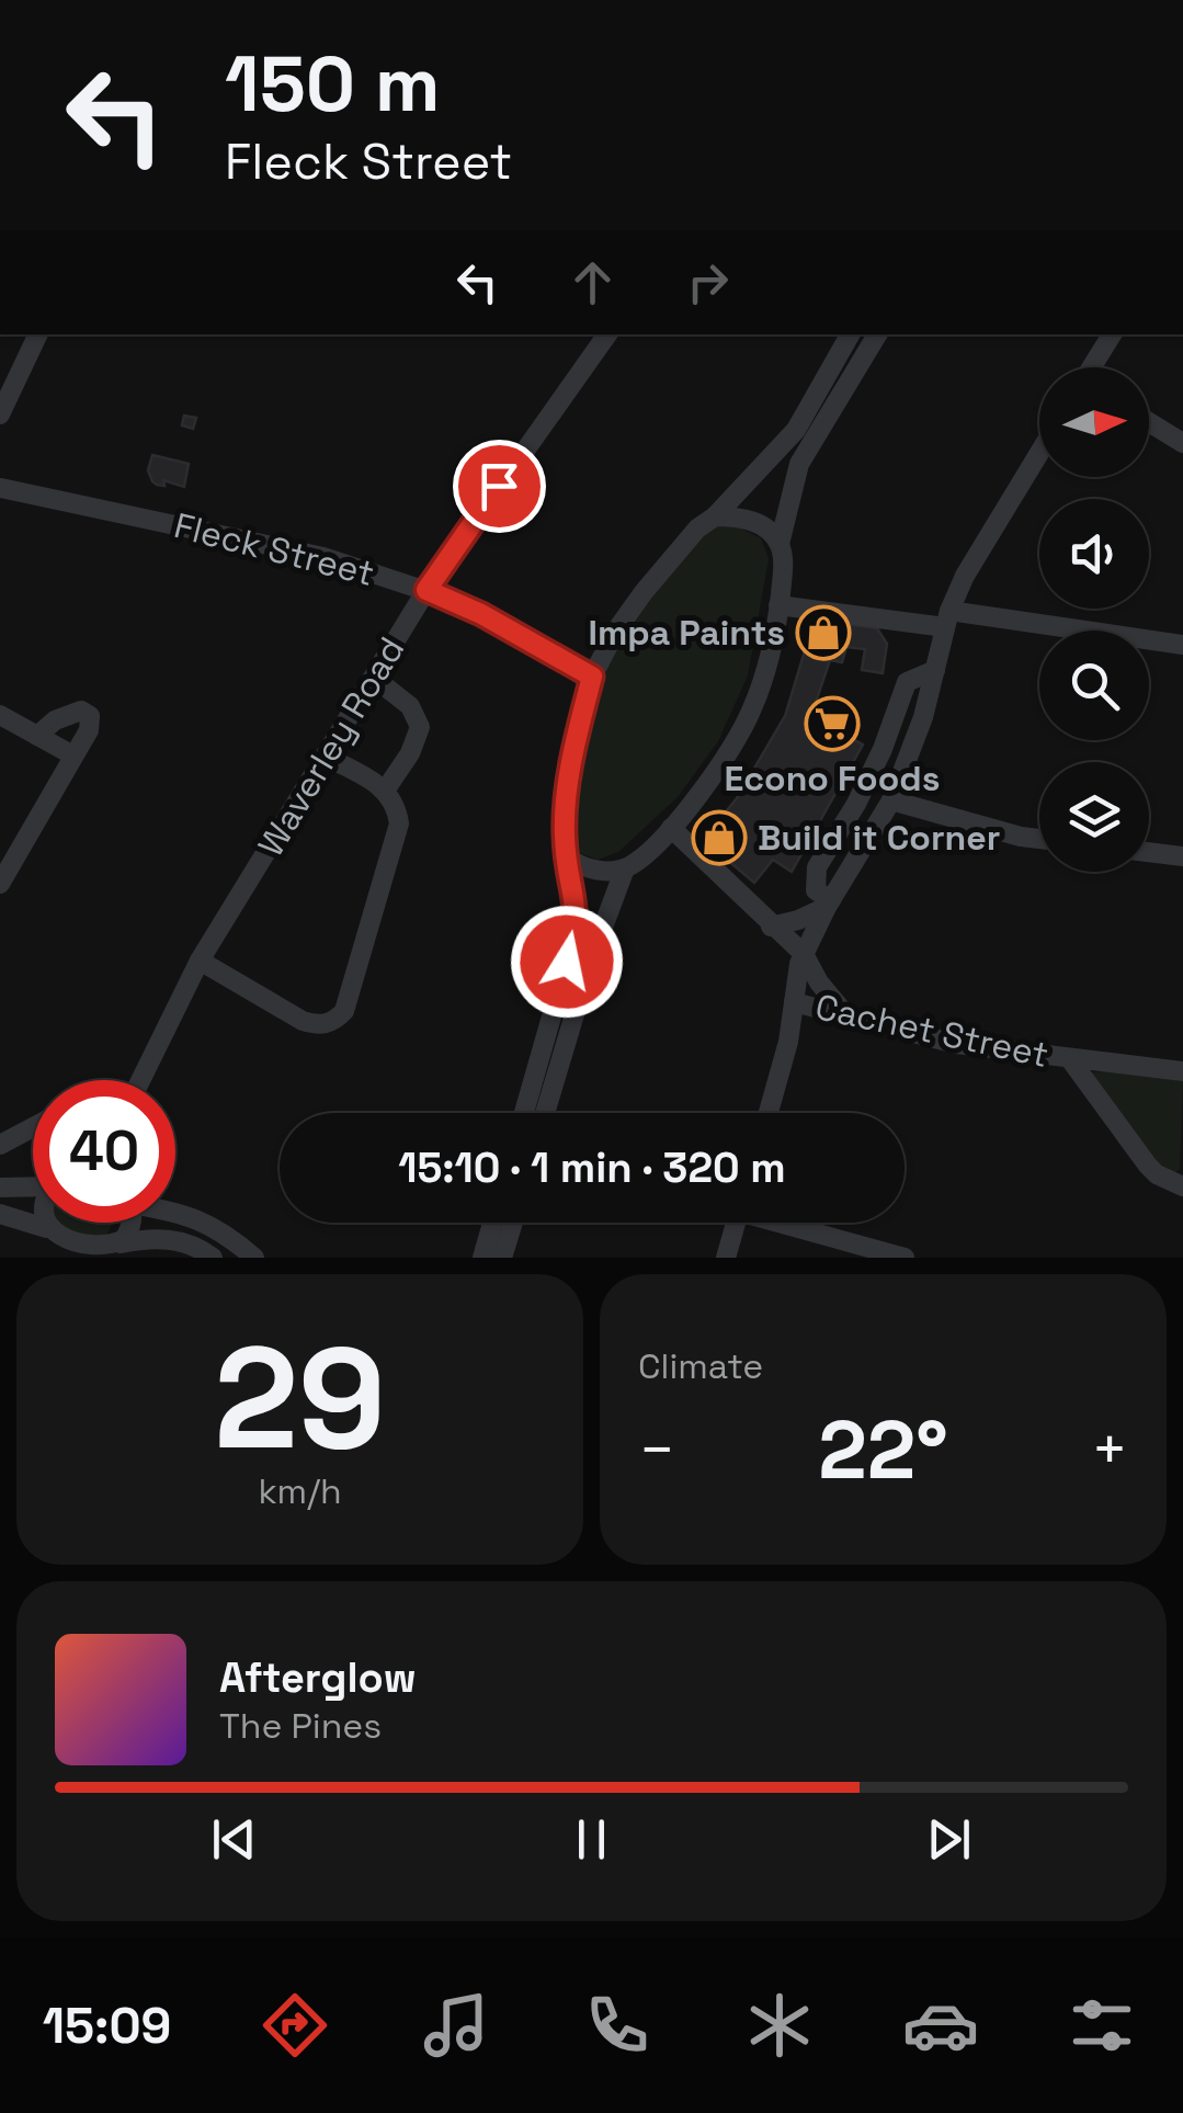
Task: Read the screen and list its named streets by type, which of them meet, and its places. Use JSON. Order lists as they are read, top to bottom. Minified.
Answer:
{"streets":{"street":["Fleck Street","Waverley Road","Cachet Street"]},"crossings":[["Fleck Street","Waverley Road"]],"places":{"shop":["Impa Paints","Build it Corner"],"supermarket":["Econo Foods"]},"north":"right","page":{"turn":["150 m","Fleck Street"],"limit":"40","trip":"15:10 · 1 min · 320 m","tile":[["29","km/h"],"Climate"],"heat":["−","22°","+"],"song":["Afterglow","The Pines"],"tabs":"15:09"}}
